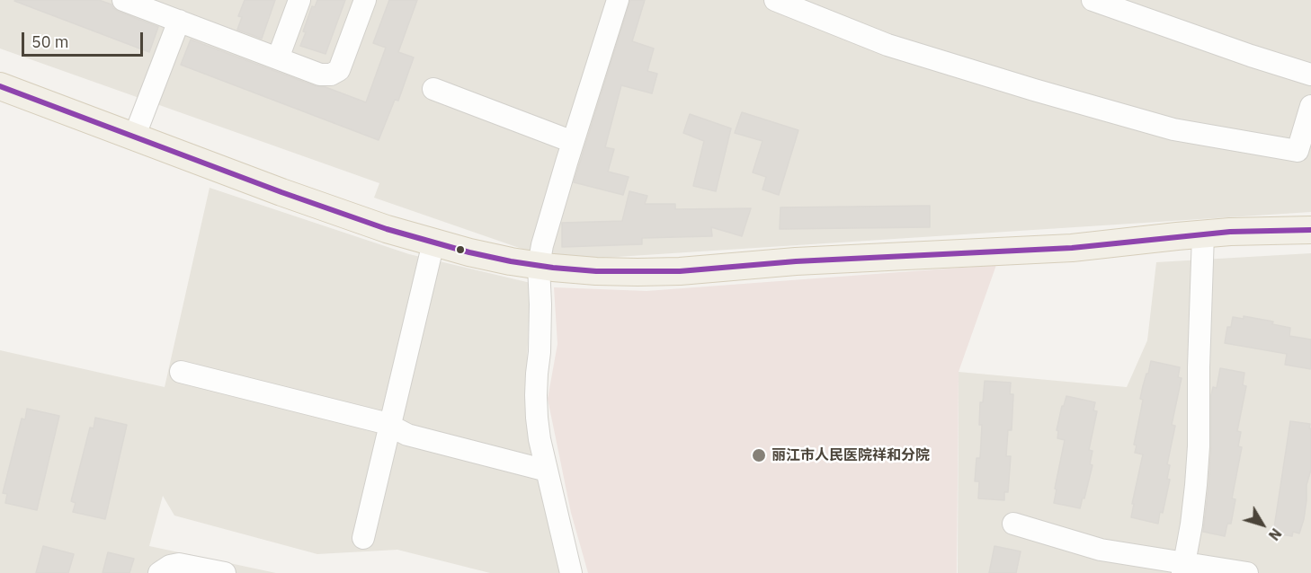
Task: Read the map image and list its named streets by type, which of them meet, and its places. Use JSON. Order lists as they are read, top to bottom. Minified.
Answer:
{"places":["丽江市人民医院祥和分院"],"scale_bar":"50 m","north":"bottom right"}
